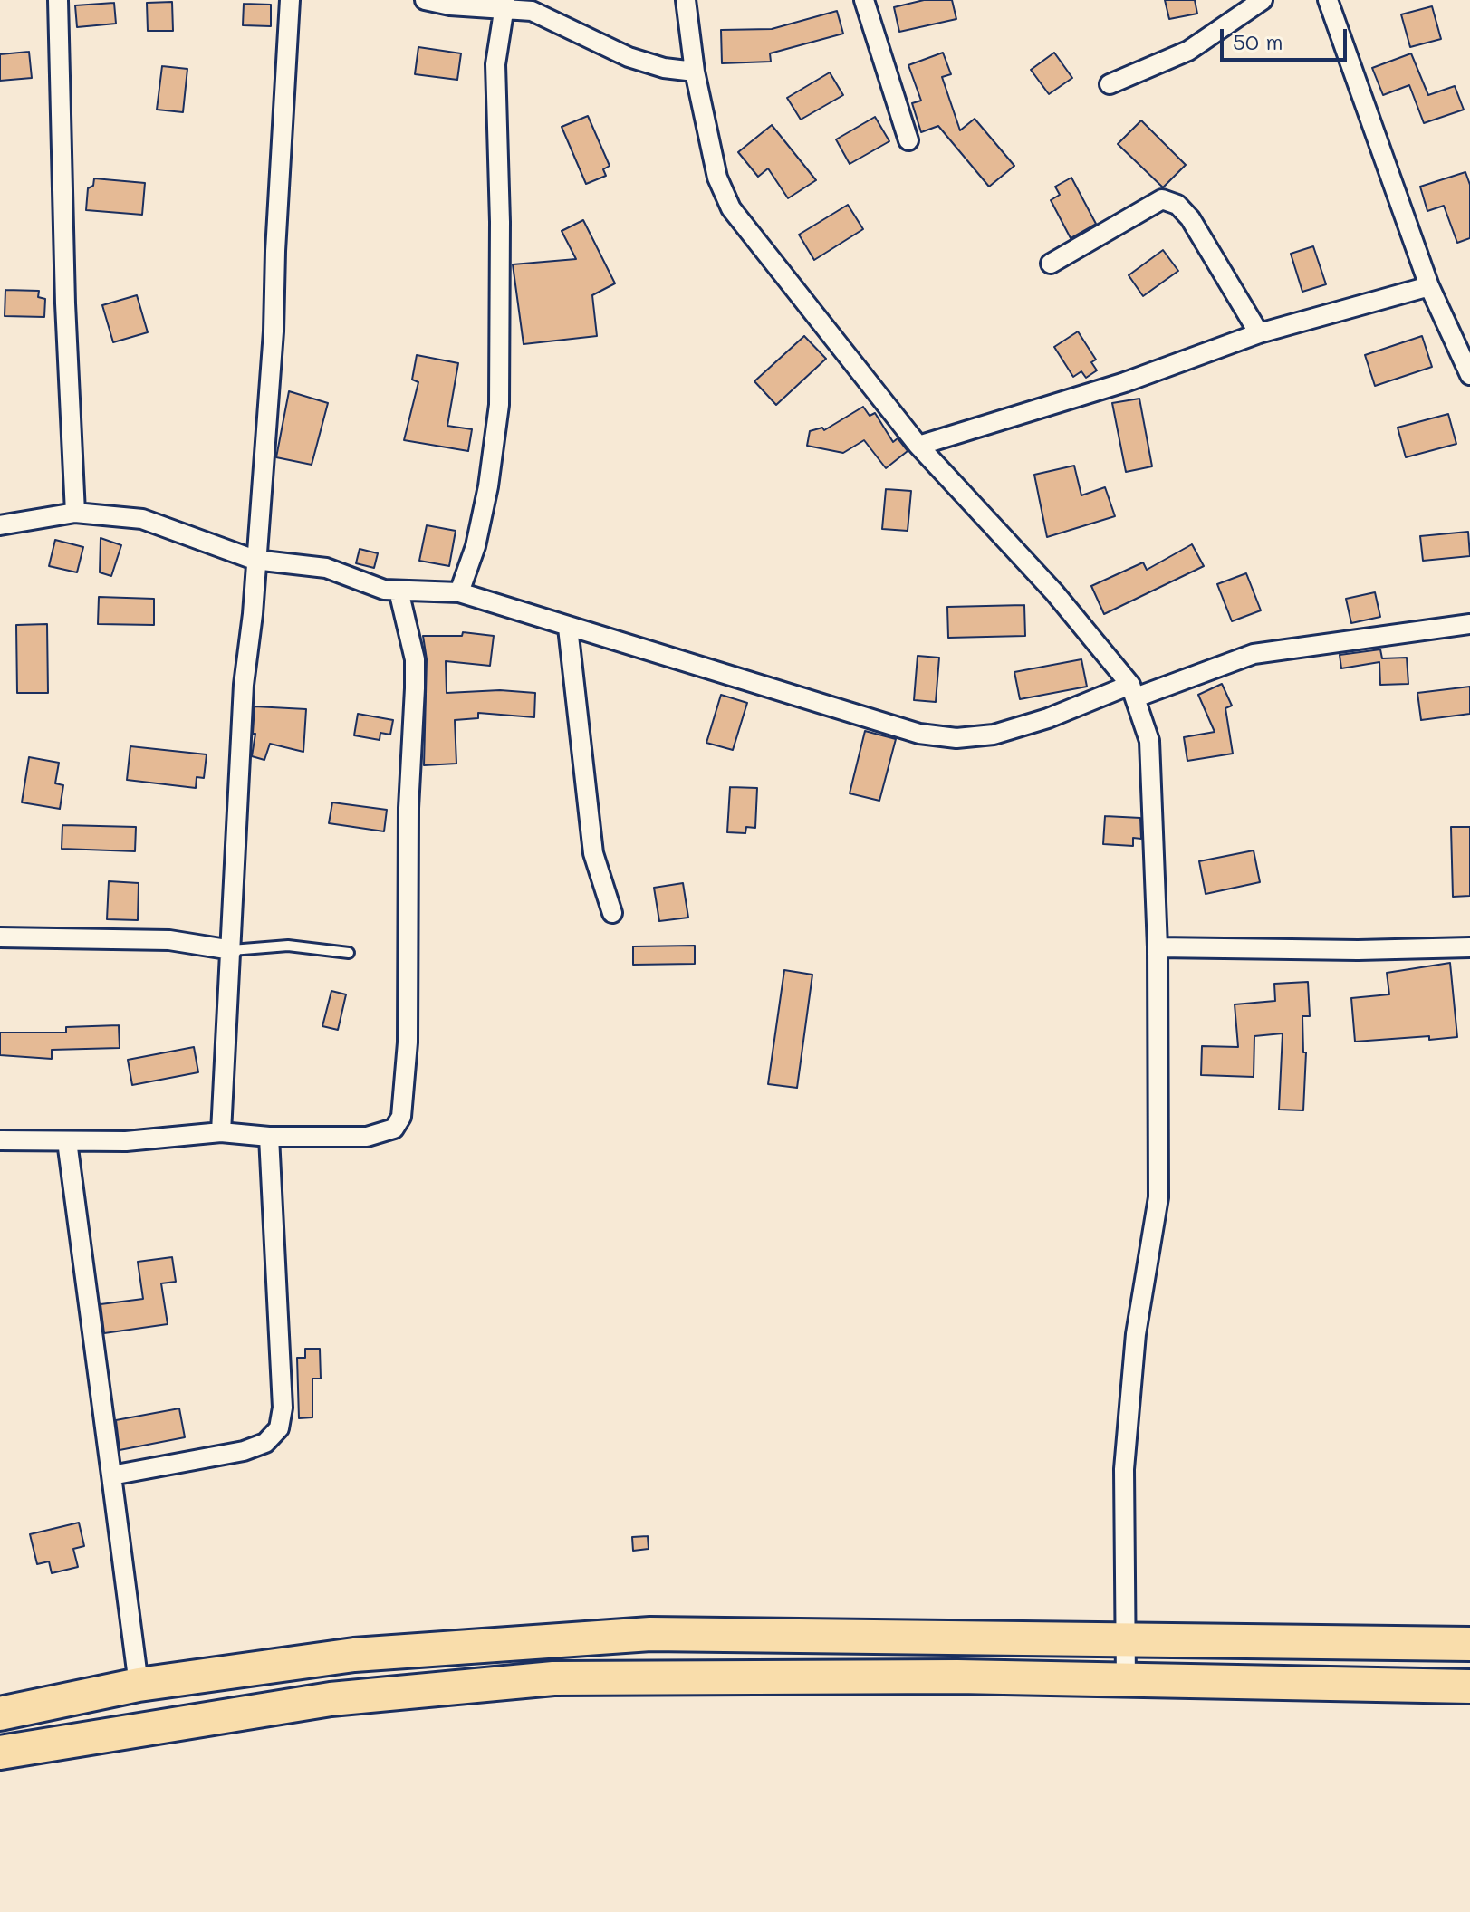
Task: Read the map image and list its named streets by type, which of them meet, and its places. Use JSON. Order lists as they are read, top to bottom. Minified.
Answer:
{"scale_bar":"50 m"}
